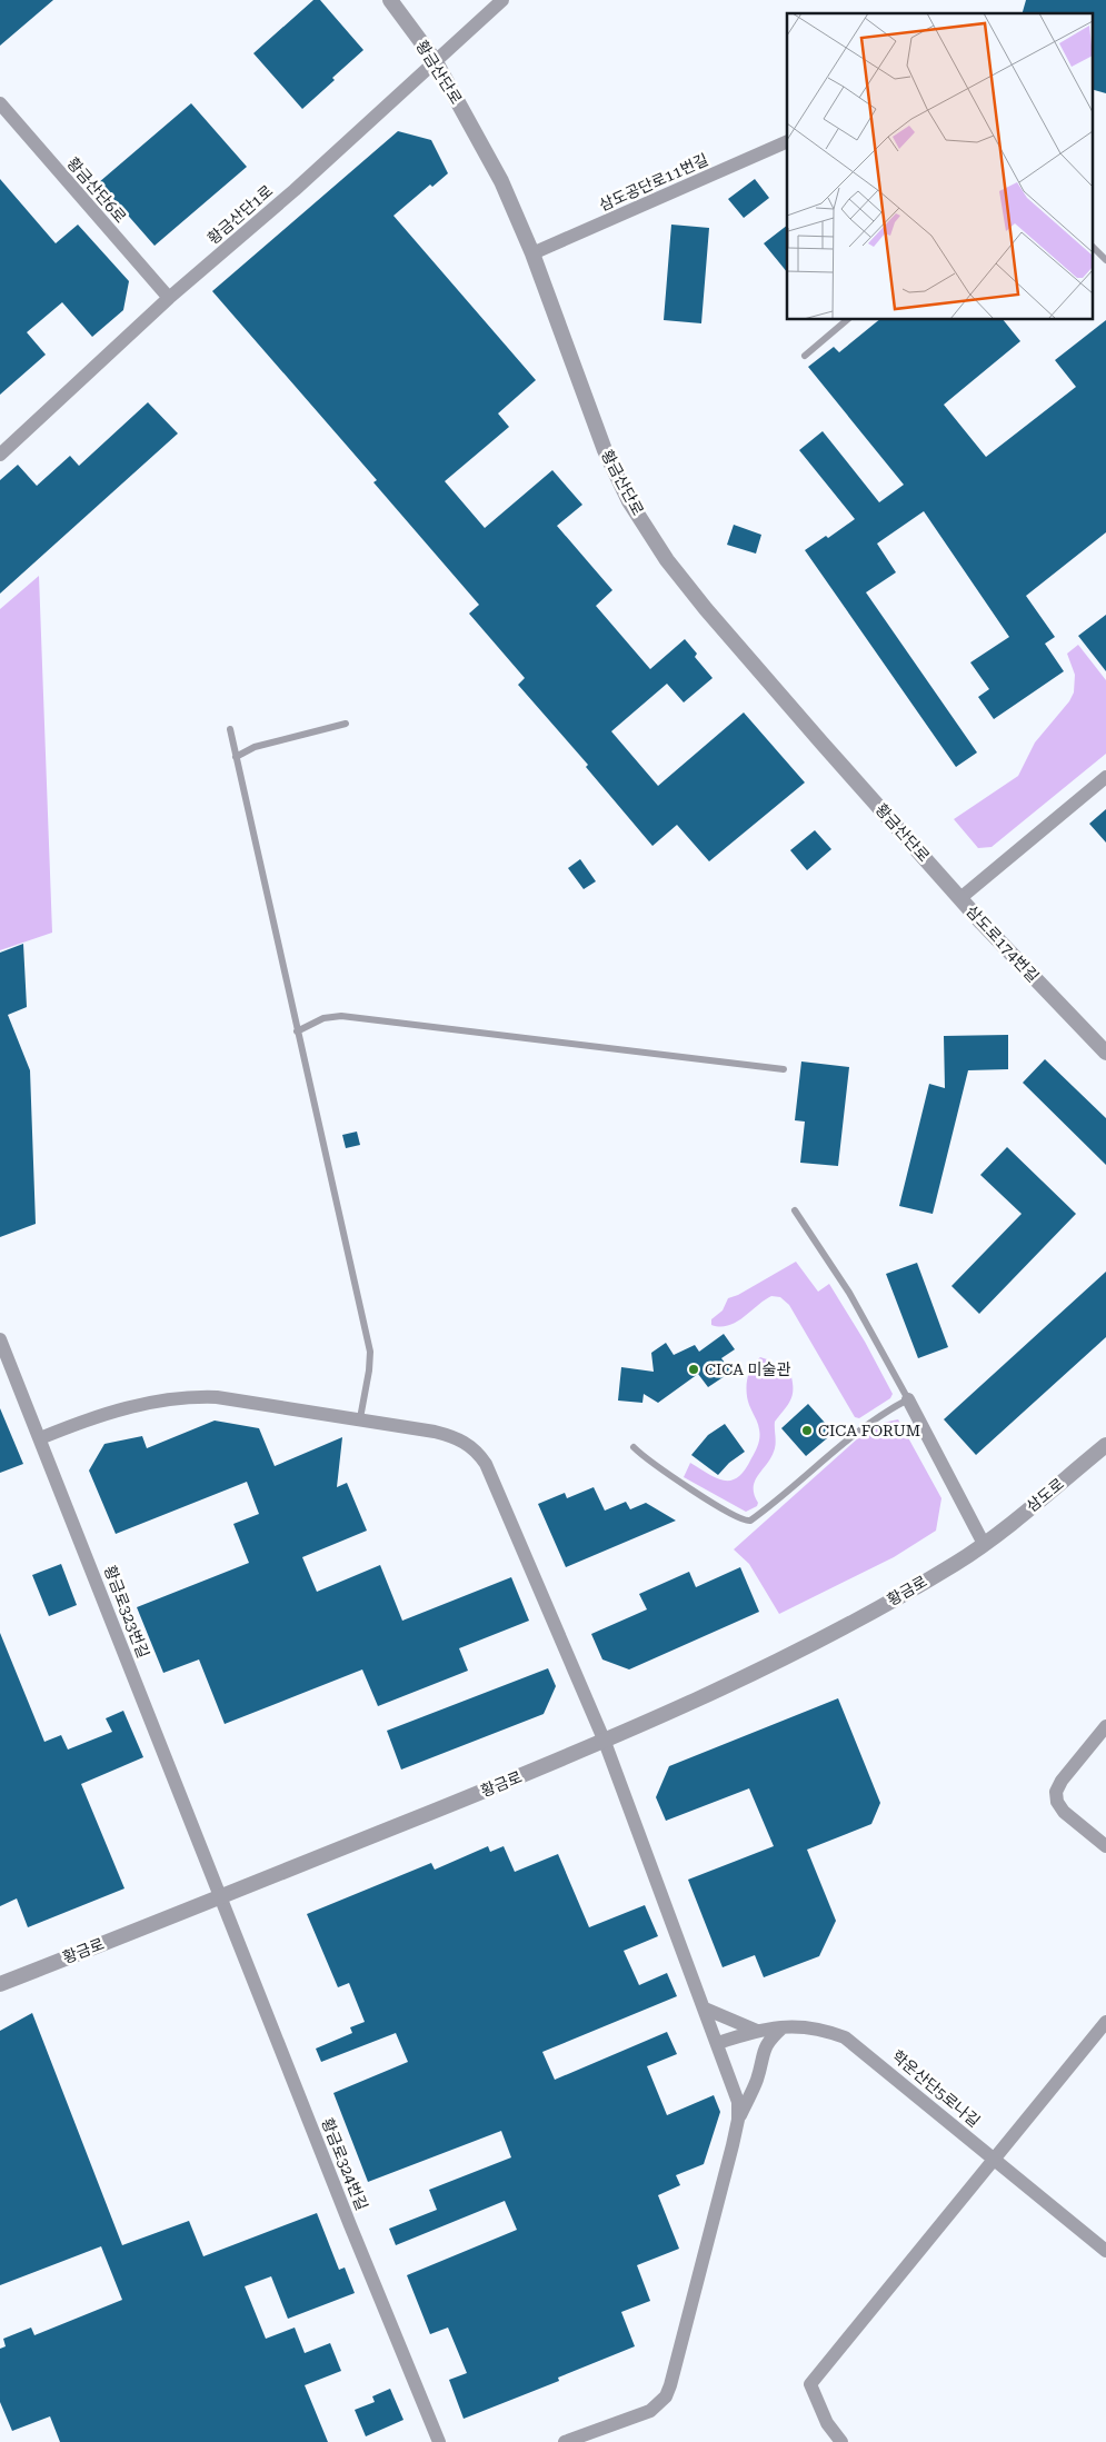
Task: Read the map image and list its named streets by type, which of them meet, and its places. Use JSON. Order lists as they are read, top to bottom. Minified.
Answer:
{"streets":{"street":["황금산단로","삼도공단로11번길","황금산단6로","황금산단1로","삼도로174번길","삼도로","황금로","황금로323번길","학운산단5로나길","황금로324번길"]},"crossings":[["황금산단로","삼도공단로11번길"],["황금산단로","황금산단1로"],["황금산단로","삼도로174번길"],["황금산단6로","황금산단1로"],["삼도로","황금로"],["황금로","황금로323번길"],["황금로","황금로324번길"],["황금로323번길","황금로324번길"]],"places":["CICA 미술관","CICA FORUM"]}
